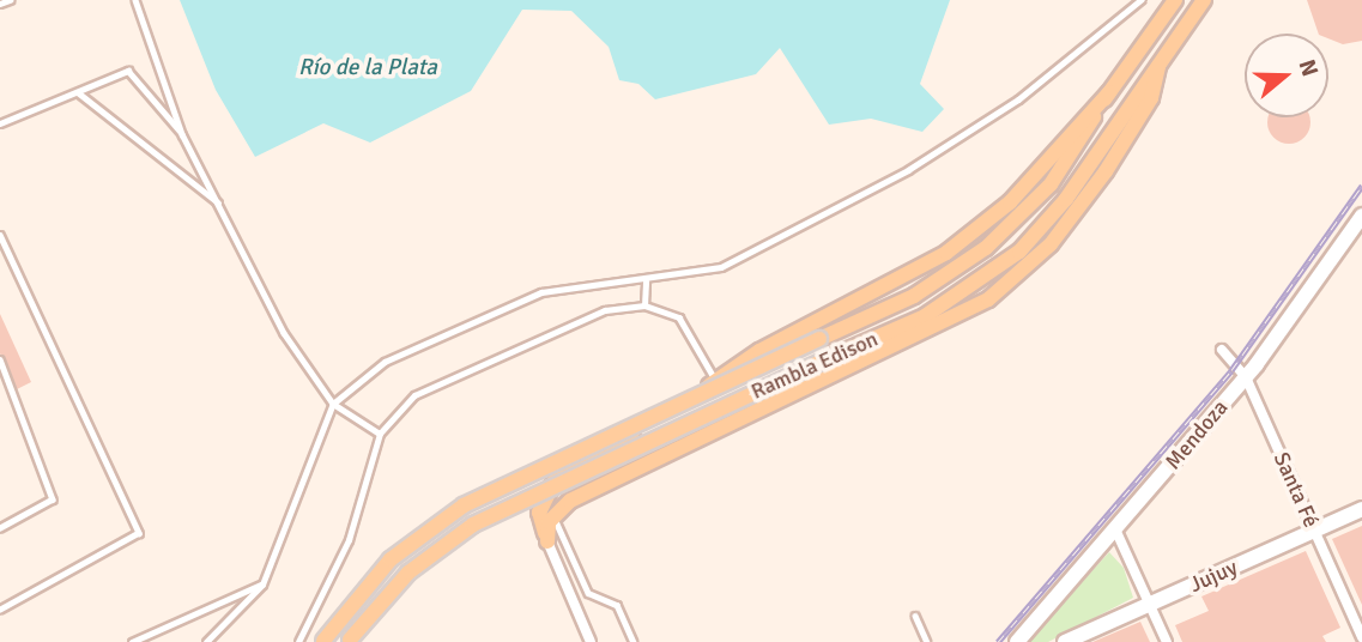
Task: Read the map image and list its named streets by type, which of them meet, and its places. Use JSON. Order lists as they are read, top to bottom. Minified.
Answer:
{"streets":{"main road":["Rambla Edison"],"street":["Mendoza","Santa Fé","Jujuy"]},"crossings":[["Mendoza","Santa Fé"],["Santa Fé","Jujuy"]],"water":["Río de la Plata"],"north":"right"}
